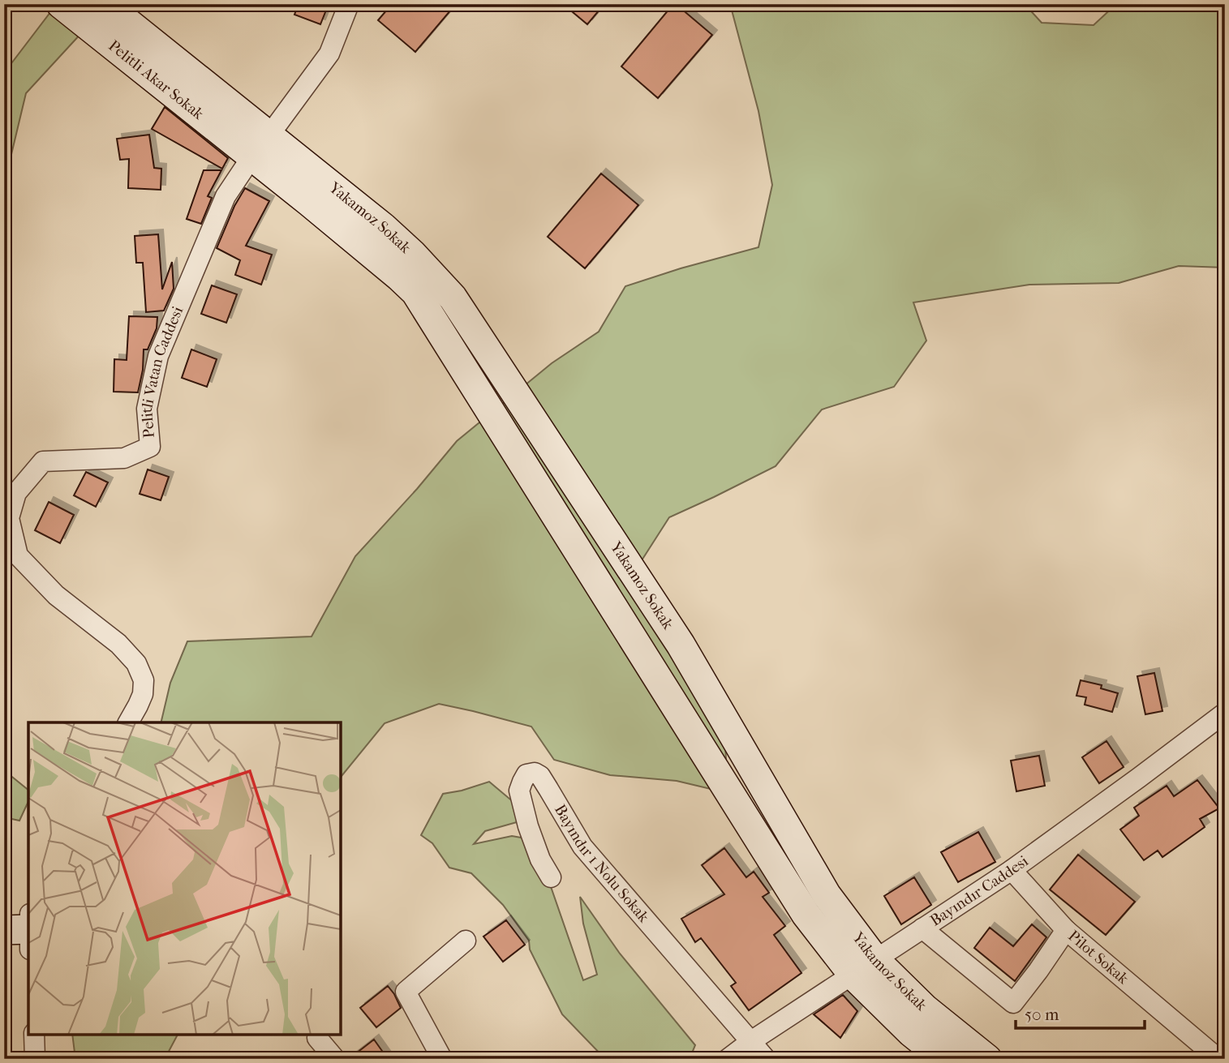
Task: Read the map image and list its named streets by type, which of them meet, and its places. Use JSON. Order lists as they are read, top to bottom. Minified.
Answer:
{"streets":{"main road":["Pelitli Akar Sokak","Yakamoz Sokak"],"street":["Pelitli Vatan Caddesi","Bayındır 1 Nolu Sokak","Bayındır Caddesi","Pilot Sokak"]},"crossings":[["Pelitli Akar Sokak","Yakamoz Sokak"],["Pelitli Akar Sokak","Pelitli Vatan Caddesi"],["Yakamoz Sokak","Pelitli Vatan Caddesi"],["Yakamoz Sokak","Bayındır Caddesi"],["Bayındır 1 Nolu Sokak","Bayındır Caddesi"],["Bayındır Caddesi","Pilot Sokak"]],"scale_bar":"50 m"}
